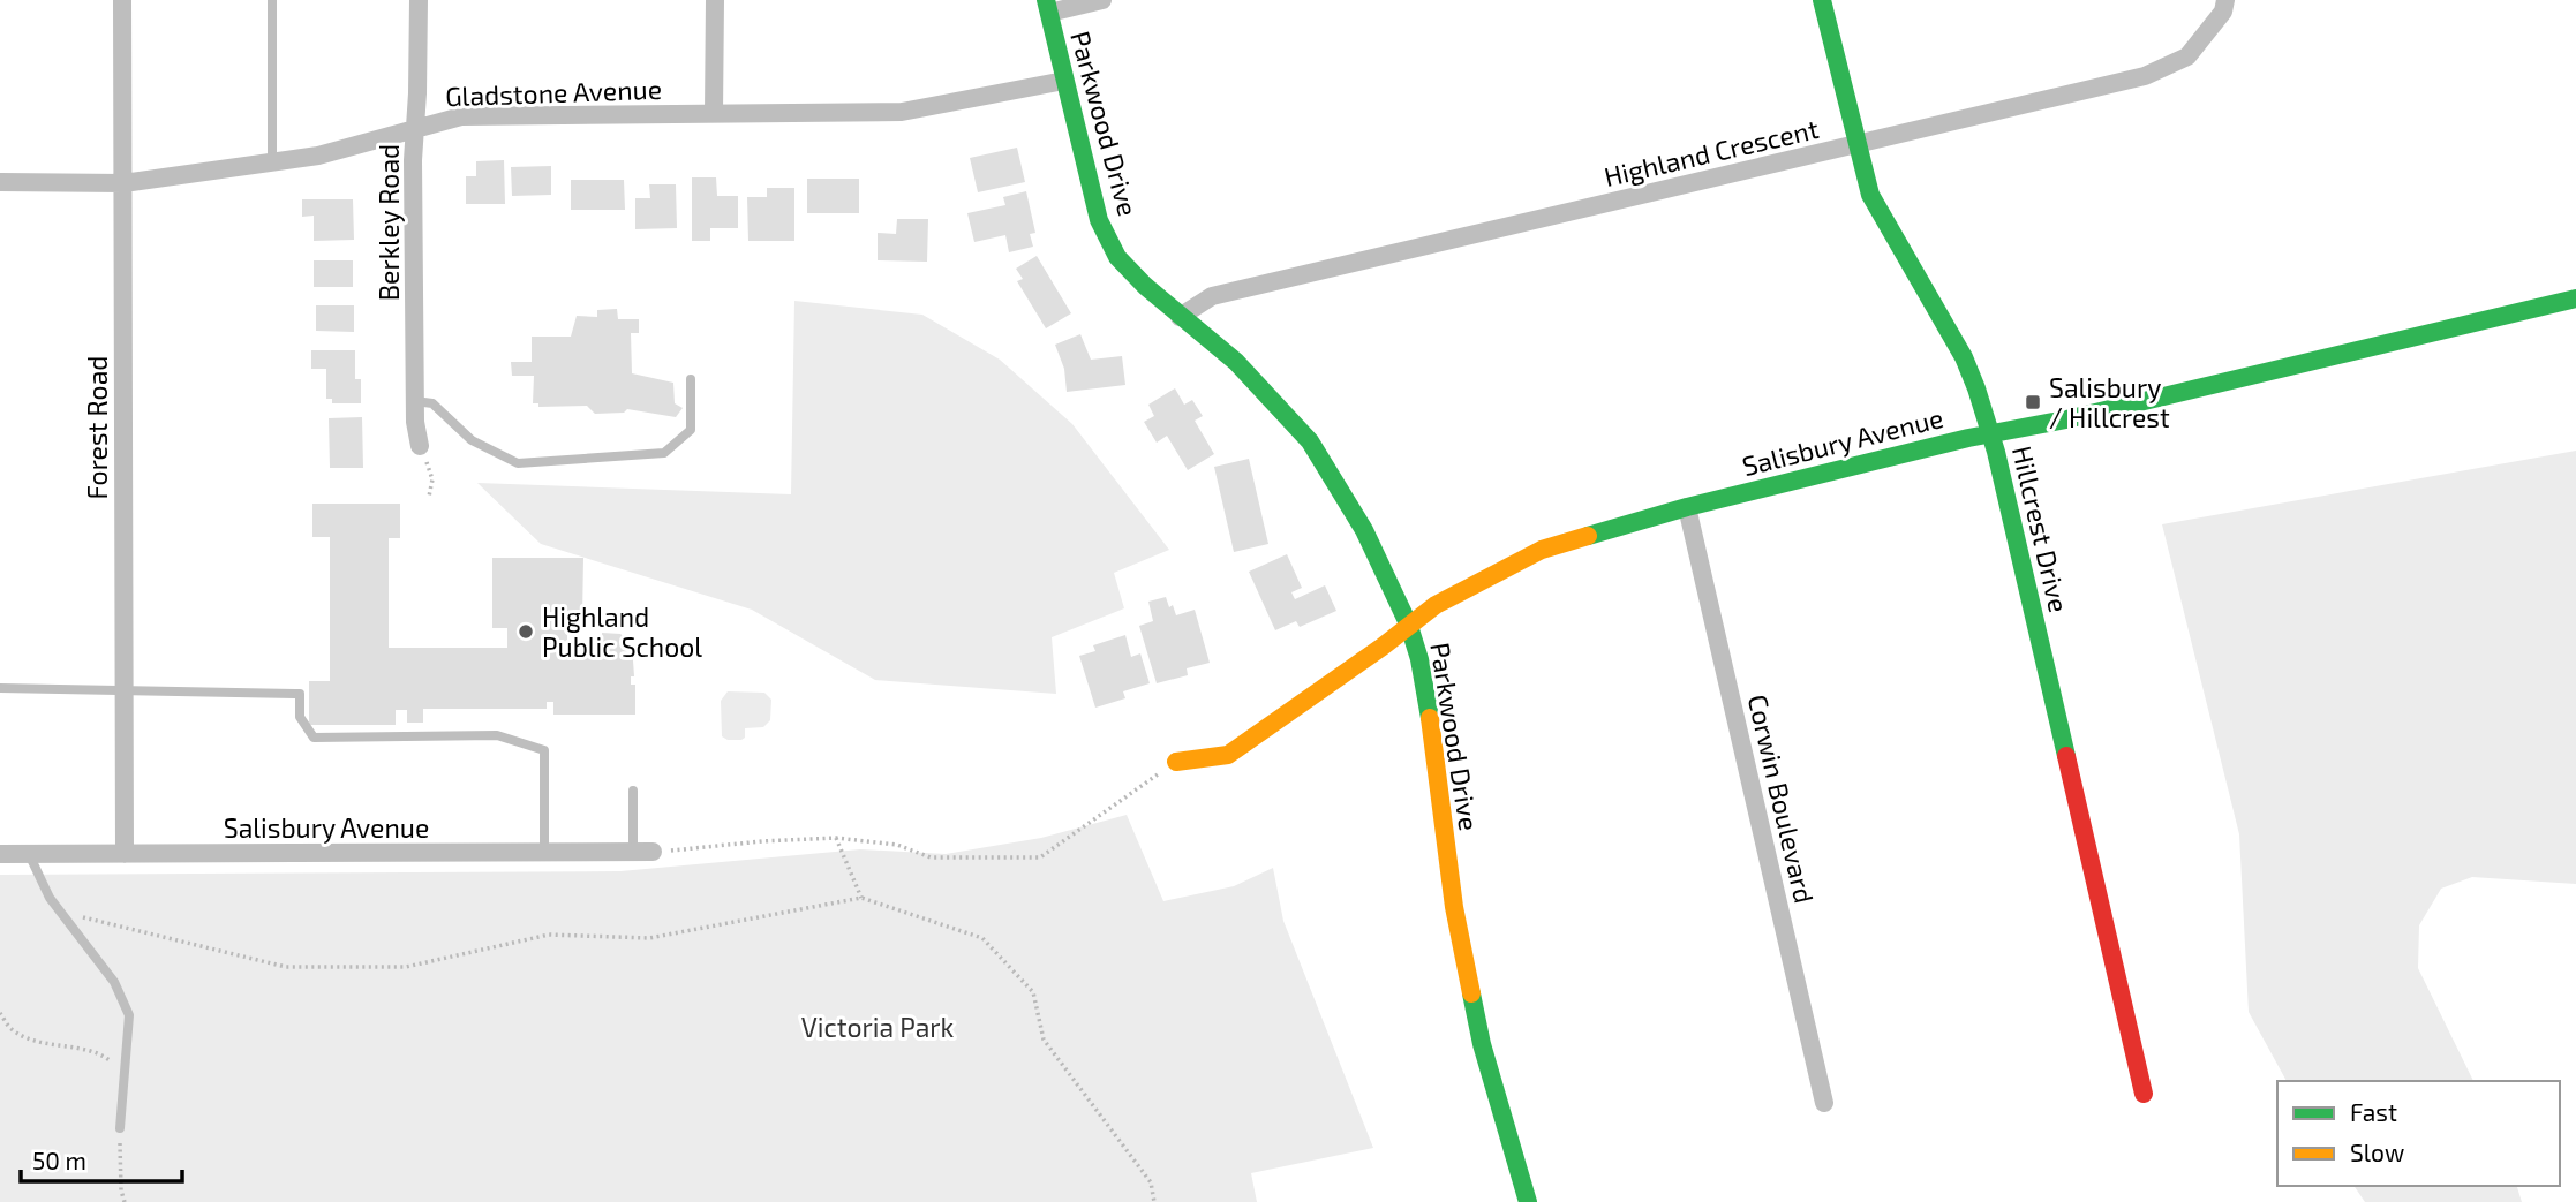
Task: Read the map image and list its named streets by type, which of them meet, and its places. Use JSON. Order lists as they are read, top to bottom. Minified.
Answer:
{"streets":{"street":["Gladstone Avenue","Parkwood Drive","Highland Crescent","Berkley Road","Forest Road","Salisbury Avenue","Hillcrest Drive","Corwin Boulevard"]},"crossings":[["Gladstone Avenue","Parkwood Drive"],["Gladstone Avenue","Berkley Road"],["Gladstone Avenue","Forest Road"],["Parkwood Drive","Highland Crescent"],["Parkwood Drive","Salisbury Avenue"],["Highland Crescent","Hillcrest Drive"],["Forest Road","Salisbury Avenue"],["Salisbury Avenue","Hillcrest Drive"],["Salisbury Avenue","Corwin Boulevard"]],"parks":["Victoria Park"],"places":{"transit":["Salisbury / Hillcrest"],"other":["Highland Public School"]},"legend":["Fast","Slow"],"scale_bar":"50 m"}
